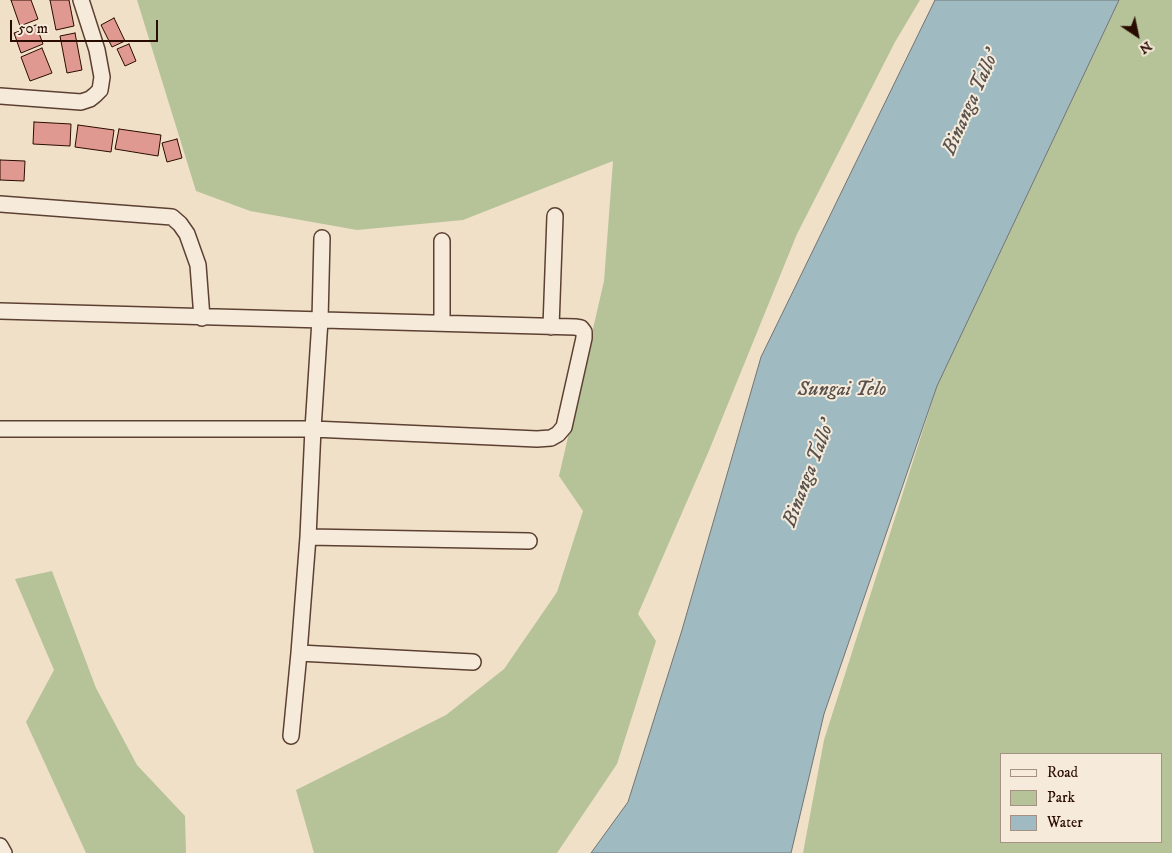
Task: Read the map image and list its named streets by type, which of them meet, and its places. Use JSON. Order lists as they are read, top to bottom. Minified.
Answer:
{"water":["Binanga Tallo'","Sungai Telo"],"legend":["Road","Park","Water"],"scale_bar":"50 m","north":"bottom right"}
